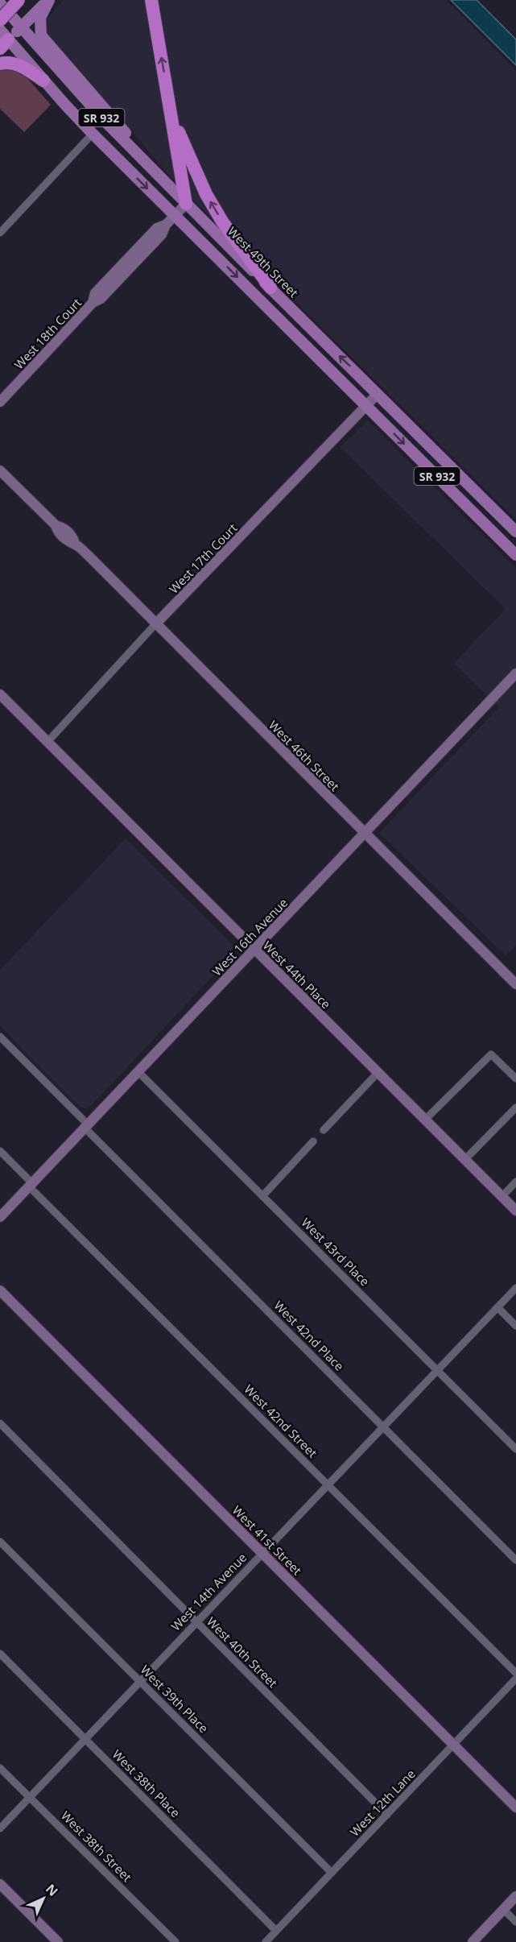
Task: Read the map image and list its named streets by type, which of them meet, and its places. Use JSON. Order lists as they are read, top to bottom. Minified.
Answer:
{"streets":{"main road":["SR 932","West 49th Street"],"street":["West 18th Court","West 17th Court","West 46th Street","West 16th Avenue","West 44th Place","West 43rd Place","West 42nd Place","West 42nd Street","West 41st Street","West 14th Avenue","West 40th Street","West 39th Place","West 38th Place","West 12th Lane","West 38th Street"]},"crossings":[["SR 932","West 18th Court"],["SR 932","West 17th Court"],["West 49th Street","West 18th Court"],["West 49th Street","West 17th Court"],["West 17th Court","West 46th Street"],["West 17th Court","West 44th Place"],["West 46th Street","West 16th Avenue"],["West 16th Avenue","West 44th Place"],["West 16th Avenue","West 43rd Place"],["West 16th Avenue","West 42nd Place"],["West 16th Avenue","West 42nd Street"],["West 43rd Place","West 14th Avenue"],["West 42nd Place","West 14th Avenue"],["West 42nd Street","West 14th Avenue"],["West 41st Street","West 14th Avenue"],["West 41st Street","West 12th Lane"],["West 14th Avenue","West 40th Street"],["West 14th Avenue","West 39th Place"],["West 14th Avenue","West 38th Place"],["West 14th Avenue","West 38th Street"],["West 40th Street","West 12th Lane"],["West 39th Place","West 12th Lane"],["West 38th Place","West 12th Lane"]],"north":"top right"}
